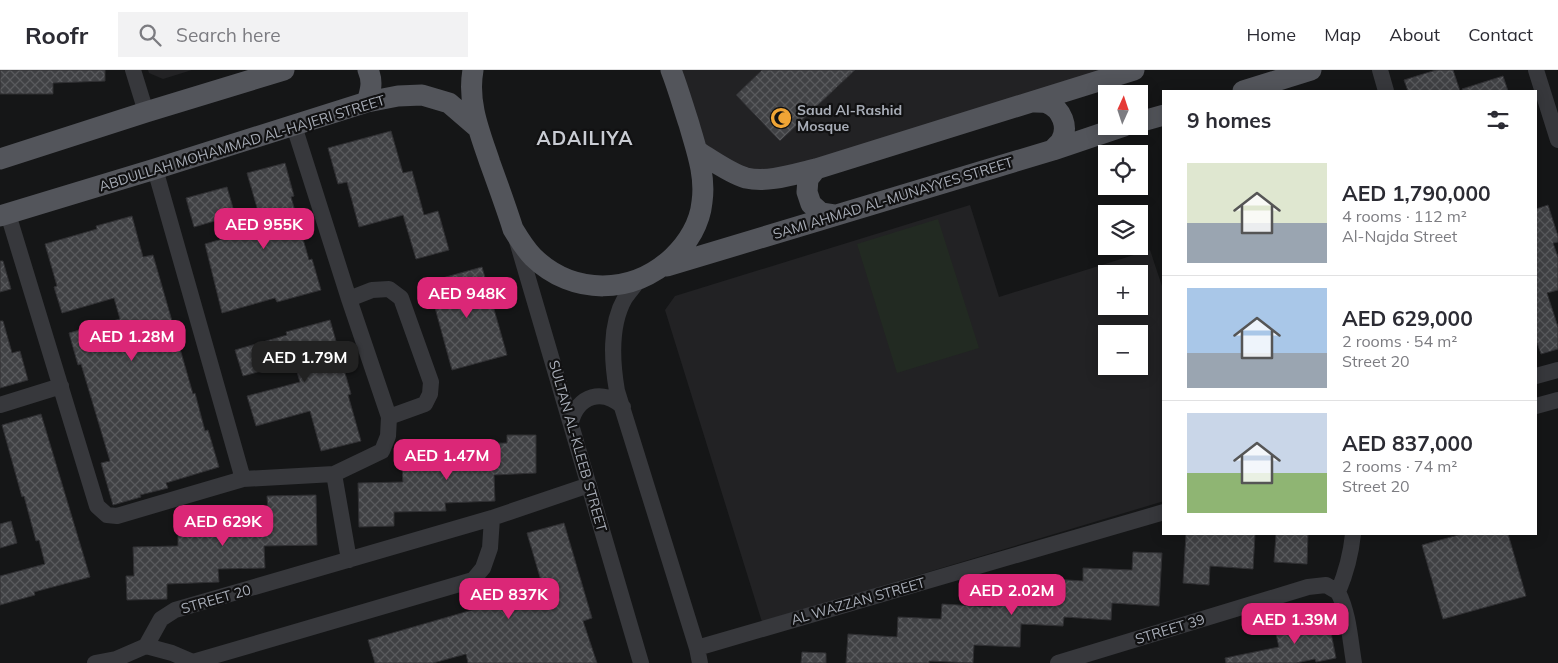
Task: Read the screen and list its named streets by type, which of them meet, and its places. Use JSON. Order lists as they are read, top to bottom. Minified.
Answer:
{"streets":{"main road":["ABDULLAH MOHAMMAD AL-HAJERI STREET","SAMI AHMAD AL-MUNAYYES STREET"],"street":["SULTAN AL-KLEEB STREET","STREET 20","AL WAZZAN STREET","STREET 39"]},"crossings":[["SULTAN AL-KLEEB STREET","STREET 20"]],"districts":["ADAILIYA"],"places":{"mosque":["Saud Al-Rashid Mosque"]},"north":"top","page":{"header":"Roofr","search":"Search here","nav":["Home","Map","About","Contact"],"map_buttons":["+","−"],"heading":"9 homes","list":[{"name":"AED 1,790,000","note":"4 rooms · 112 m² · Al-Najda Street"},{"name":"AED 629,000","note":"2 rooms · 54 m² · Street 20"},{"name":"AED 837,000","note":"2 rooms · 74 m² · Street 20"}],"price":["AED 955K","AED 948K","AED 1.28M","AED 1.79M","AED 1.47M","AED 629K","AED 2.02M","AED 837K","AED 1.39M"]}}
